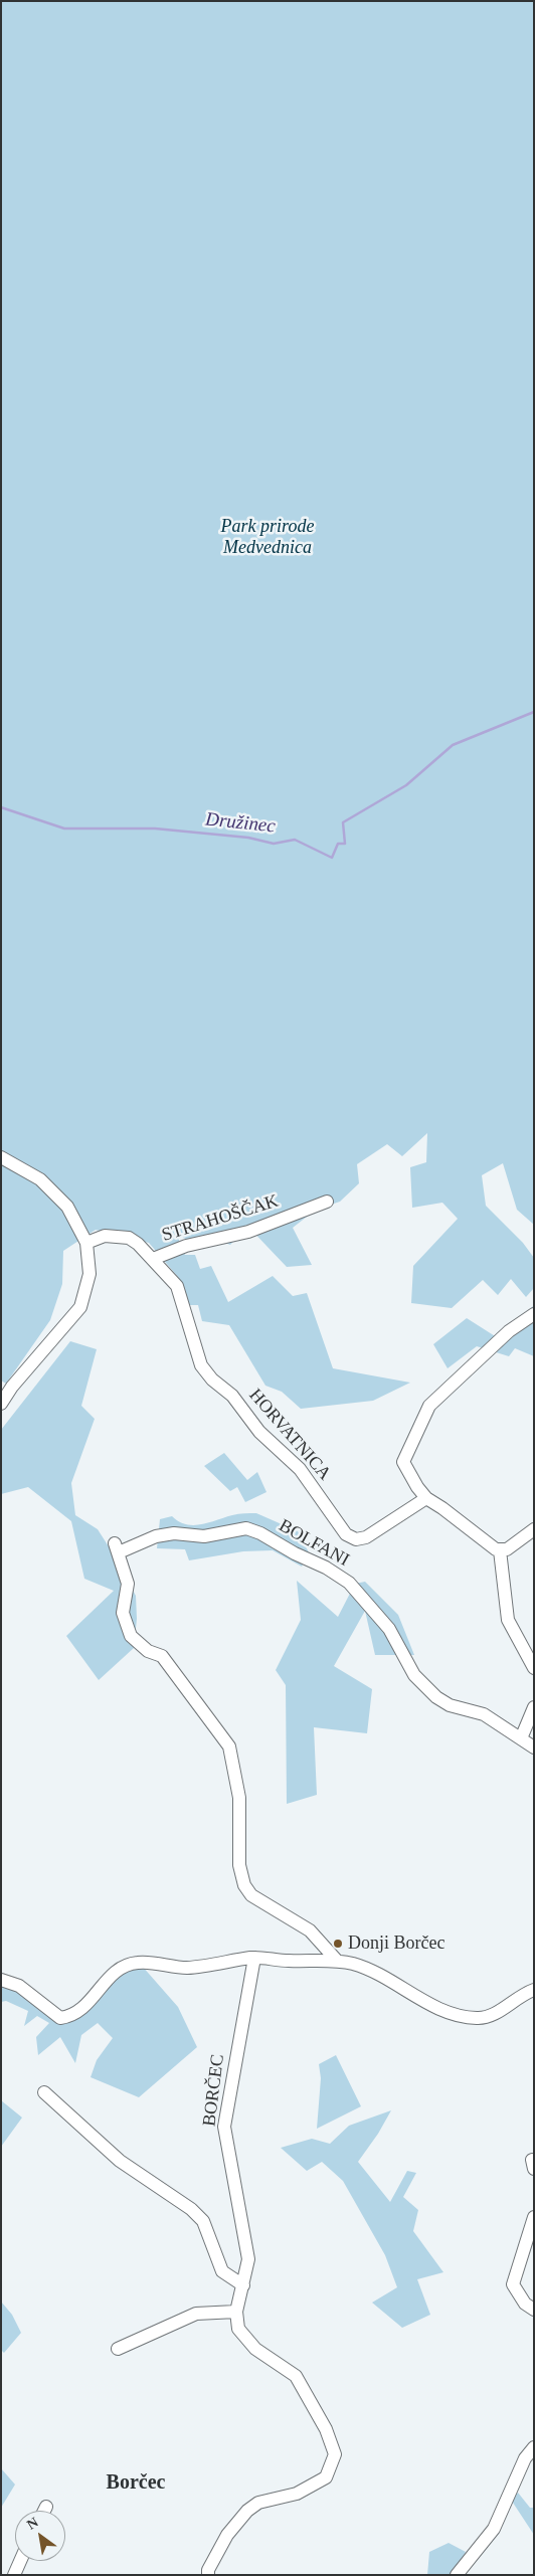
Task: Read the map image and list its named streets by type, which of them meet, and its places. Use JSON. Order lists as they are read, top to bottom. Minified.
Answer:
{"streets":{"street":["STRAHOŠČAK","HORVATNICA","BOLFANI","BORČEC"]},"crossings":[["STRAHOŠČAK","HORVATNICA"]],"districts":["Borčec"],"water":["Družinec"],"parks":["Park prirode Medvednica"],"places":["Donji Borčec"],"north":"top left"}
